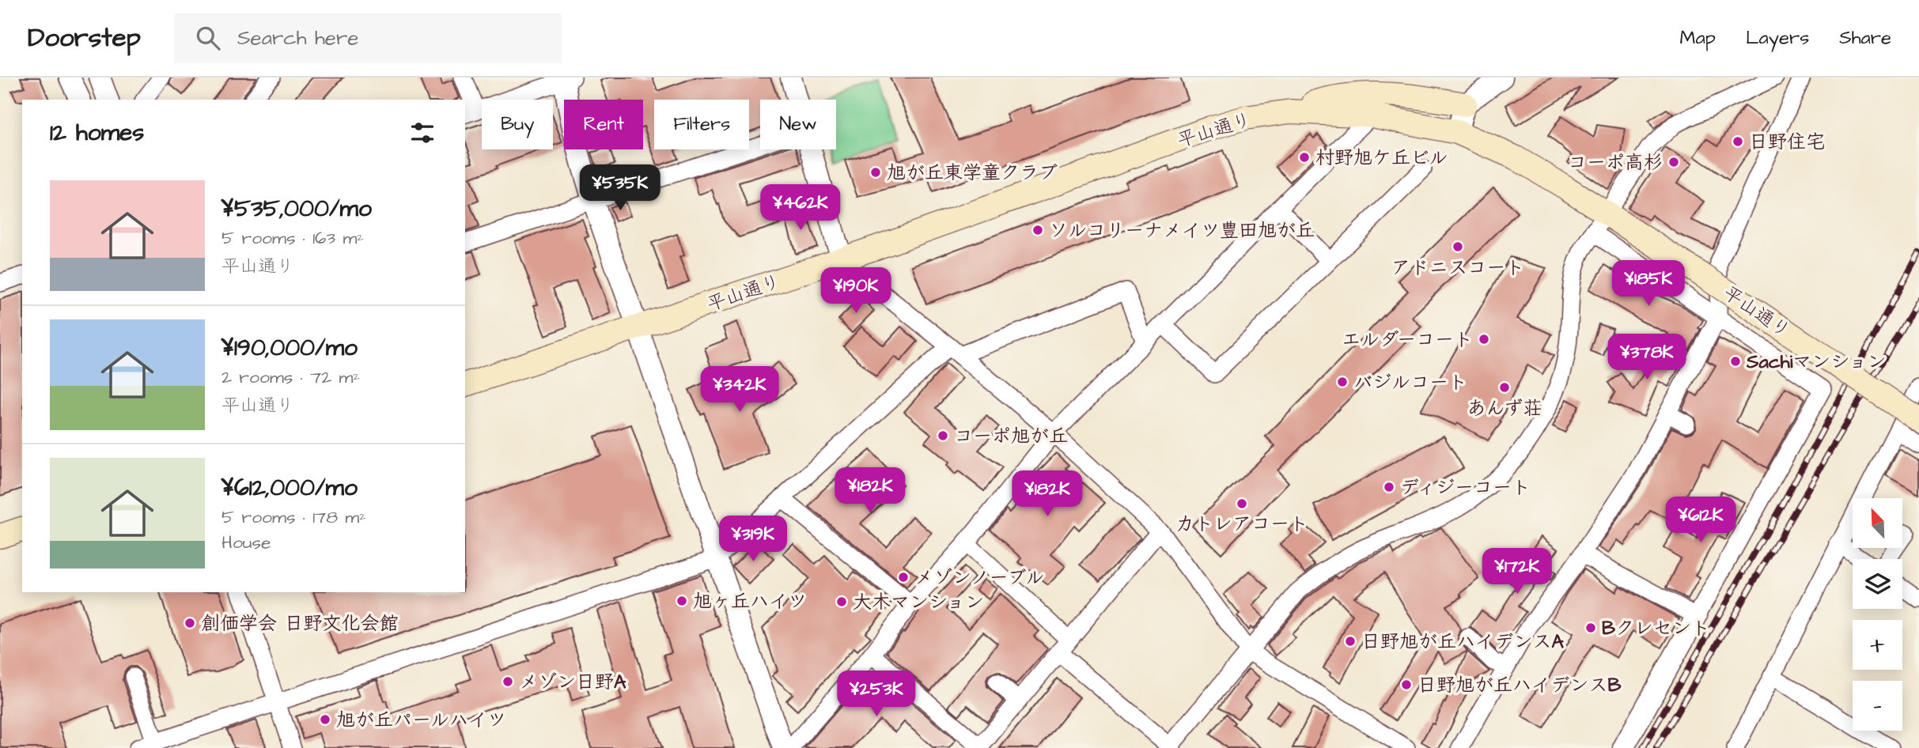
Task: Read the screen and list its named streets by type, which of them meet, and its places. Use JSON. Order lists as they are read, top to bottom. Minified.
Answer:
{"streets":{"main road":["平山通り"]},"places":["日野住宅","村野旭ケ丘ビル","コーポ高杉","旭が丘東学童クラブ","ソルコリーナメイツ豊田旭が丘","アドニスコート","エルダーコート","Sachiマンション","バジルコート","あんず荘","コーポ旭が丘","ディジーコート","カトレアコート","メゾンノーブル","旭ヶ丘ハイツ","大木マンション","創価学会 日野文化会館","Bクレセント","日野旭が丘ハイデンスA","メゾン日野A","日野旭が丘ハイデンスB","旭が丘パールハイツ"],"north":"top left","page":{"header":"Doorstep","search":"Search here","nav":["Map","Layers","Share"],"chip":["Buy","Rent","Filters","New"],"heading":"12 homes","price":["¥535K","¥462K","¥185K","¥190K","¥378K","¥342K","¥182K","¥182K","¥612K","¥319K","¥172K","¥253K"],"list":[{"name":"¥535,000/mo","note":"5 rooms · 163 m² · 平山通り"},{"name":"¥190,000/mo","note":"2 rooms · 72 m² · 平山通り"},{"name":"¥612,000/mo","note":"5 rooms · 178 m² · House"}],"map_buttons":["+","−"]}}
